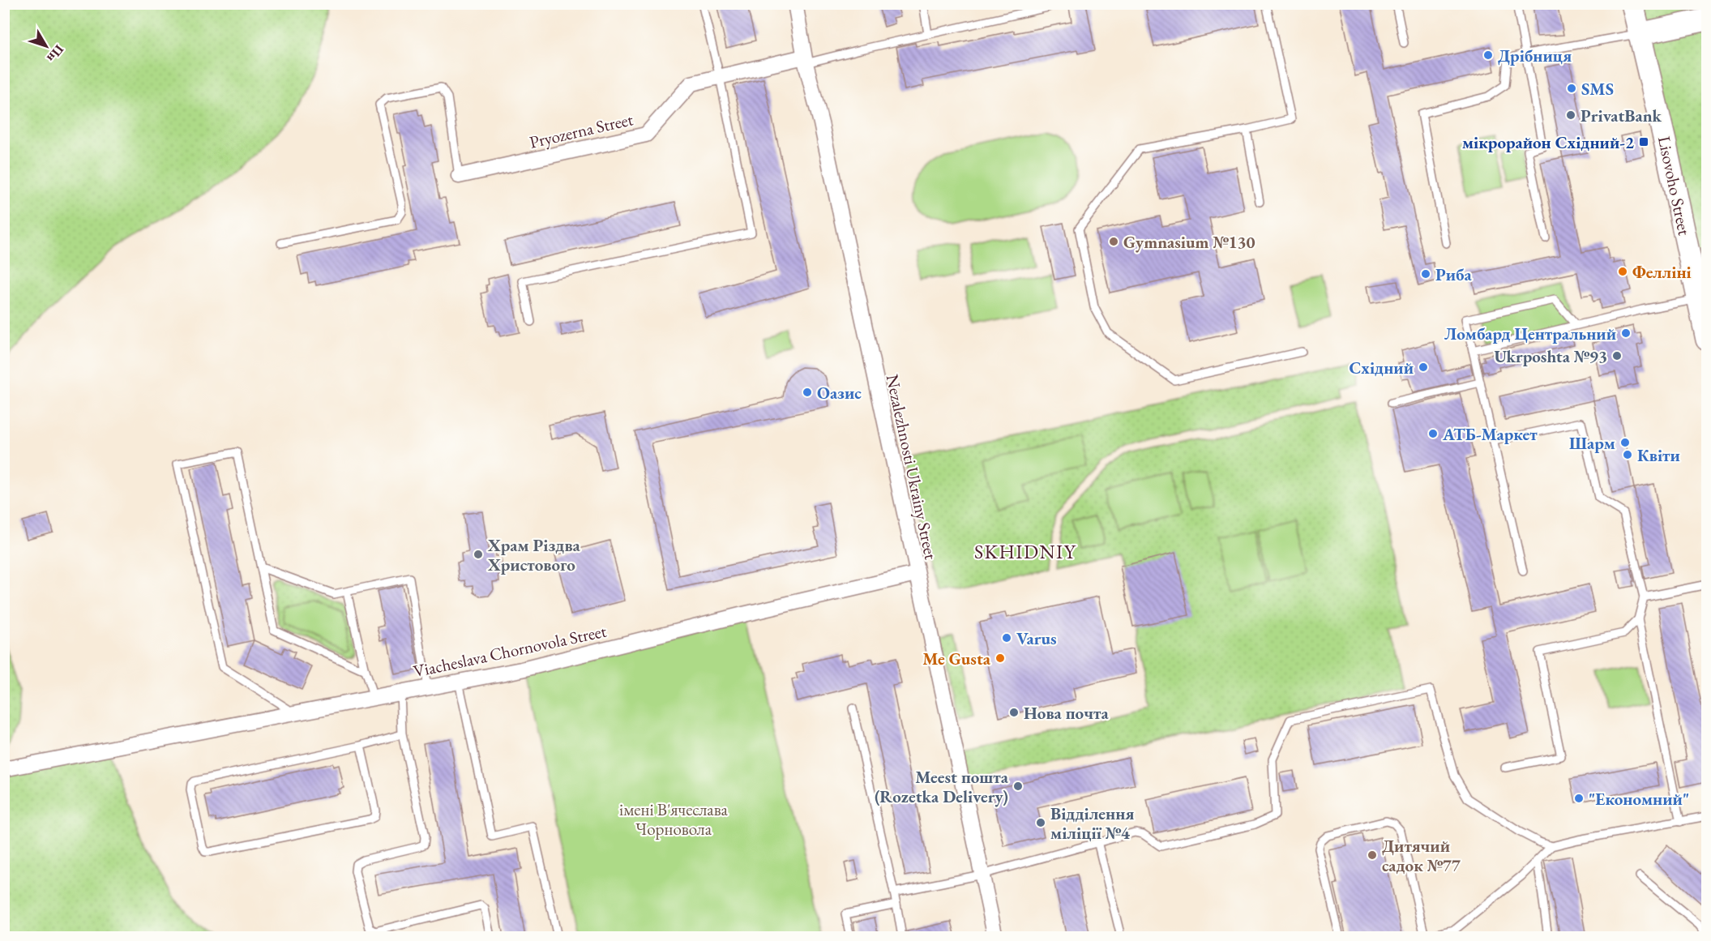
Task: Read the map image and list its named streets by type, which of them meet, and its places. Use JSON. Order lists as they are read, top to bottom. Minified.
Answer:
{"streets":{"street":["Pryozerna Street","Lisovoho Street","Nezalezhnosti Ukrainy Street","Viacheslava Chornovola Street"]},"crossings":[["Pryozerna Street","Nezalezhnosti Ukrainy Street"],["Nezalezhnosti Ukrainy Street","Viacheslava Chornovola Street"]],"districts":["SKHIDNIY"],"parks":["імені В'ячеслава Чорновола"],"places":{"other":["Дрібниця","SMS","PrivatBank","Gymnasium №130","Фелліні","Риба","Ломбард Центральний","Ukrposhta №93","Східний","Оазис","АТБ-Маркет","Шарм","Квіти","Храм Різдва Христового","Varus","Me Gusta","Нова почта","Meest пошта (Rozetka Delivery)","\"Економний\"","Відділення міліції №4","Дитячий садок №77"],"transit":["мікрорайон Східний-2"]},"north":"bottom right"}
